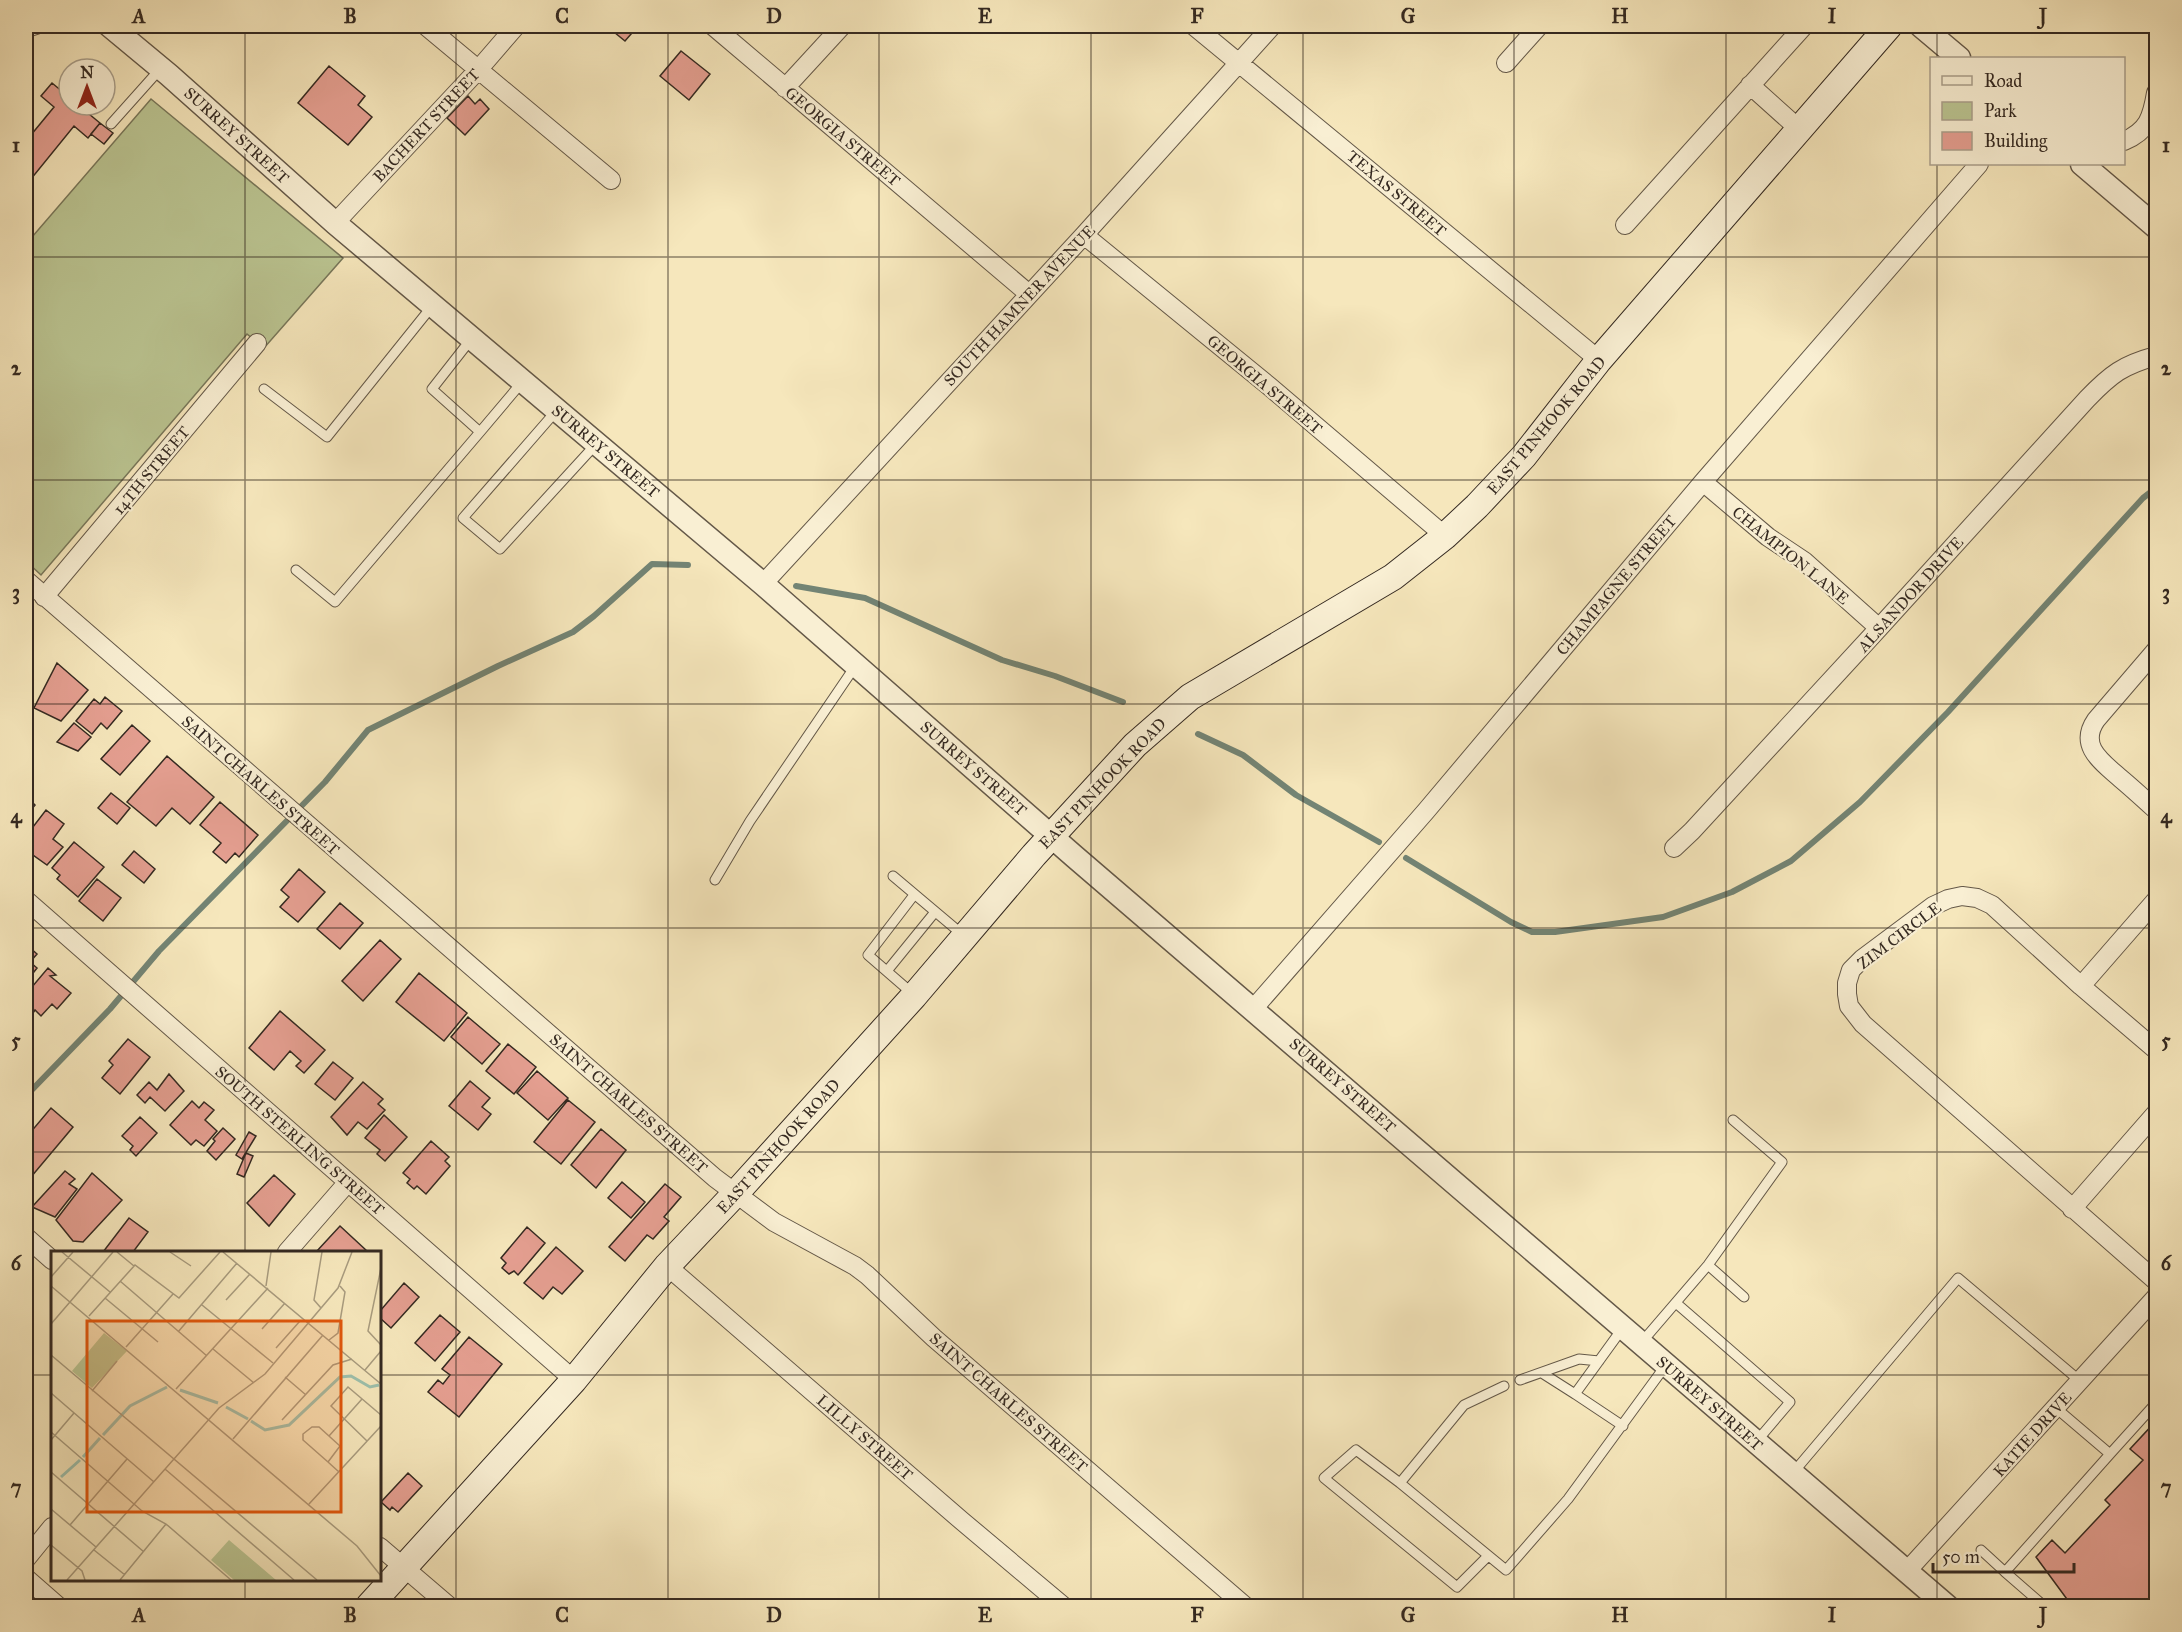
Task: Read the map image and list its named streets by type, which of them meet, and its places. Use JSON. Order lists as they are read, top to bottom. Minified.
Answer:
{"streets":{"main road":["EAST PINHOOK ROAD"],"street":["BACHERT STREET","SURREY STREET","GEORGIA STREET","TEXAS STREET","SOUTH HAMNER AVENUE","14TH STREET","CHAMPION LANE","CHAMPAGNE STREET","ALSANDOR DRIVE","SAINT CHARLES STREET","ZIM CIRCLE","SOUTH STERLING STREET","KATIE DRIVE","LILLY STREET"]},"crossings":[["BACHERT STREET","SURREY STREET"],["SURREY STREET","SOUTH HAMNER AVENUE"],["SURREY STREET","EAST PINHOOK ROAD"],["SURREY STREET","CHAMPAGNE STREET"],["SURREY STREET","KATIE DRIVE"],["GEORGIA STREET","SOUTH HAMNER AVENUE"],["GEORGIA STREET","EAST PINHOOK ROAD"],["TEXAS STREET","SOUTH HAMNER AVENUE"],["TEXAS STREET","EAST PINHOOK ROAD"],["EAST PINHOOK ROAD","SAINT CHARLES STREET"],["EAST PINHOOK ROAD","SOUTH STERLING STREET"],["EAST PINHOOK ROAD","LILLY STREET"],["14TH STREET","SAINT CHARLES STREET"],["CHAMPION LANE","CHAMPAGNE STREET"],["CHAMPION LANE","ALSANDOR DRIVE"]],"legend":["Road","Park","Building"],"scale_bar":"50 m","north":"top","grid":{"columns":["A","B","C","D","E","F","G","H","I","J"],"rows":["1","2","3","4","5","6","7"]}}
